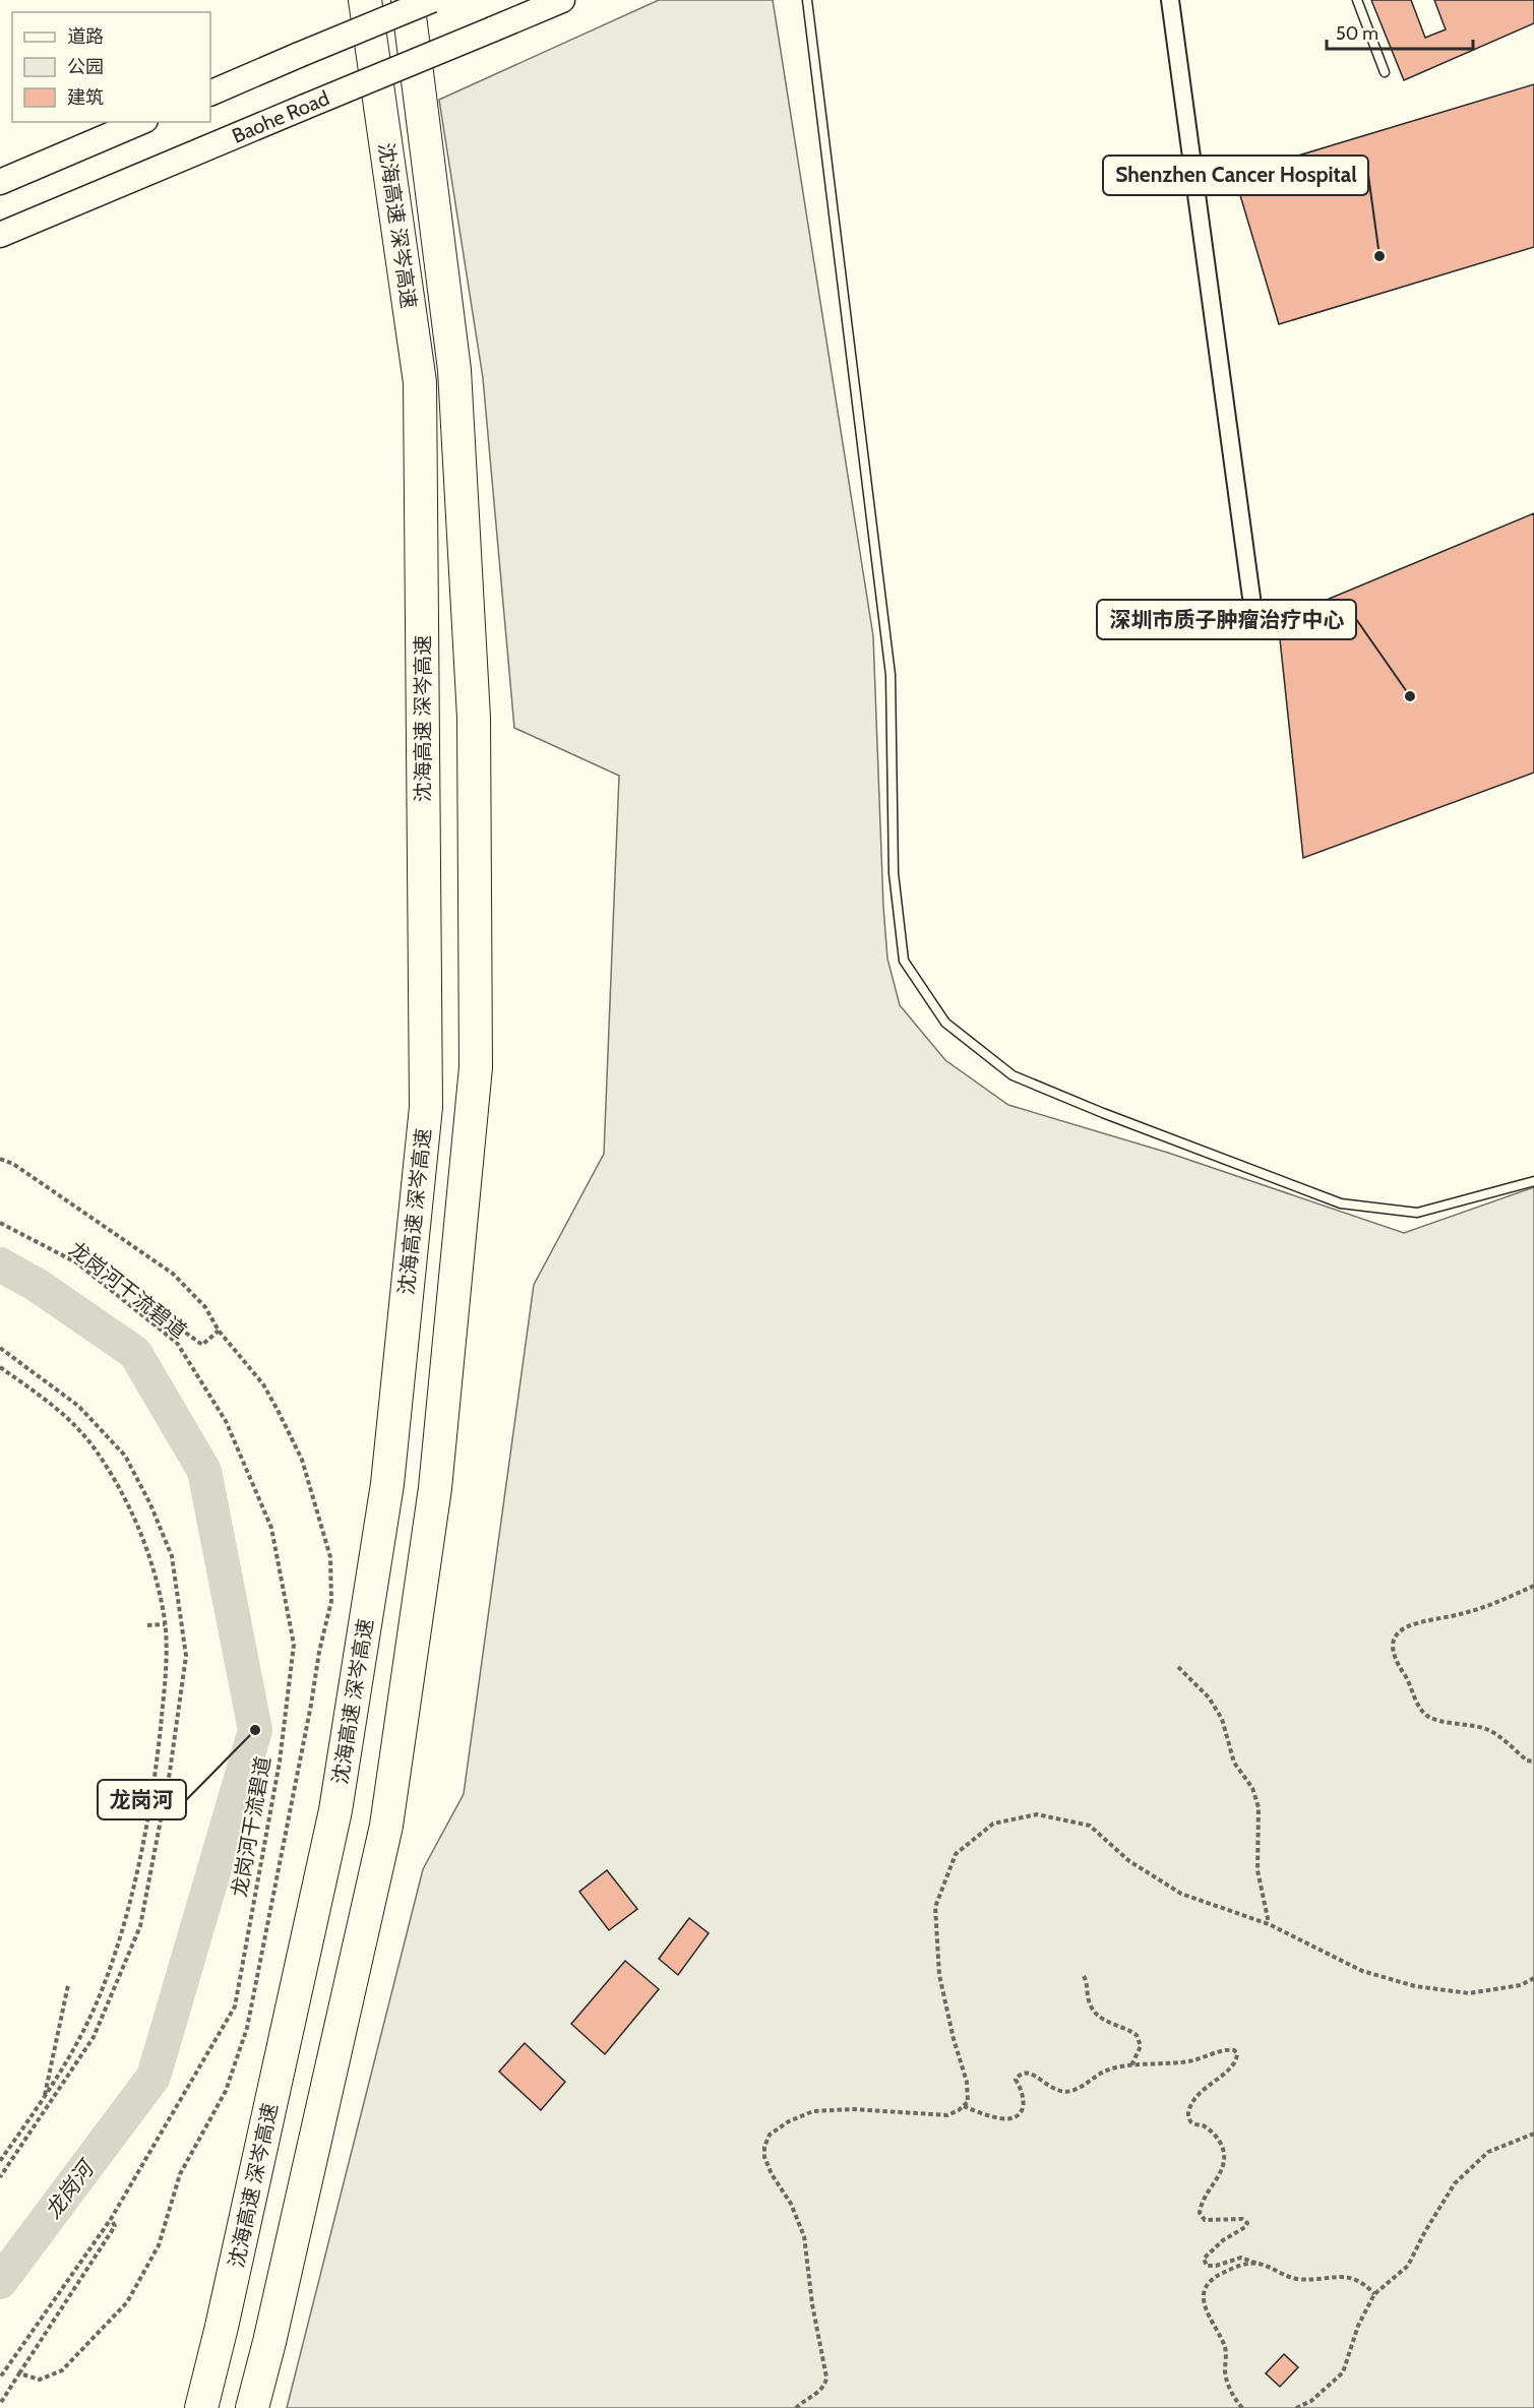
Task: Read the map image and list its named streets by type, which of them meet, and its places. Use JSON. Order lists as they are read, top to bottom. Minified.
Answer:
{"streets":{"highway":["沈海高速 深岑高速"],"main road":["Baohe Road"],"path":["龙岗河干流碧道"]},"water":["龙岗河"],"places":["Shenzhen Cancer Hospital","深圳市质子肿瘤治疗中心","龙岗河"],"legend":["道路","公园","建筑"],"scale_bar":"50 m"}
